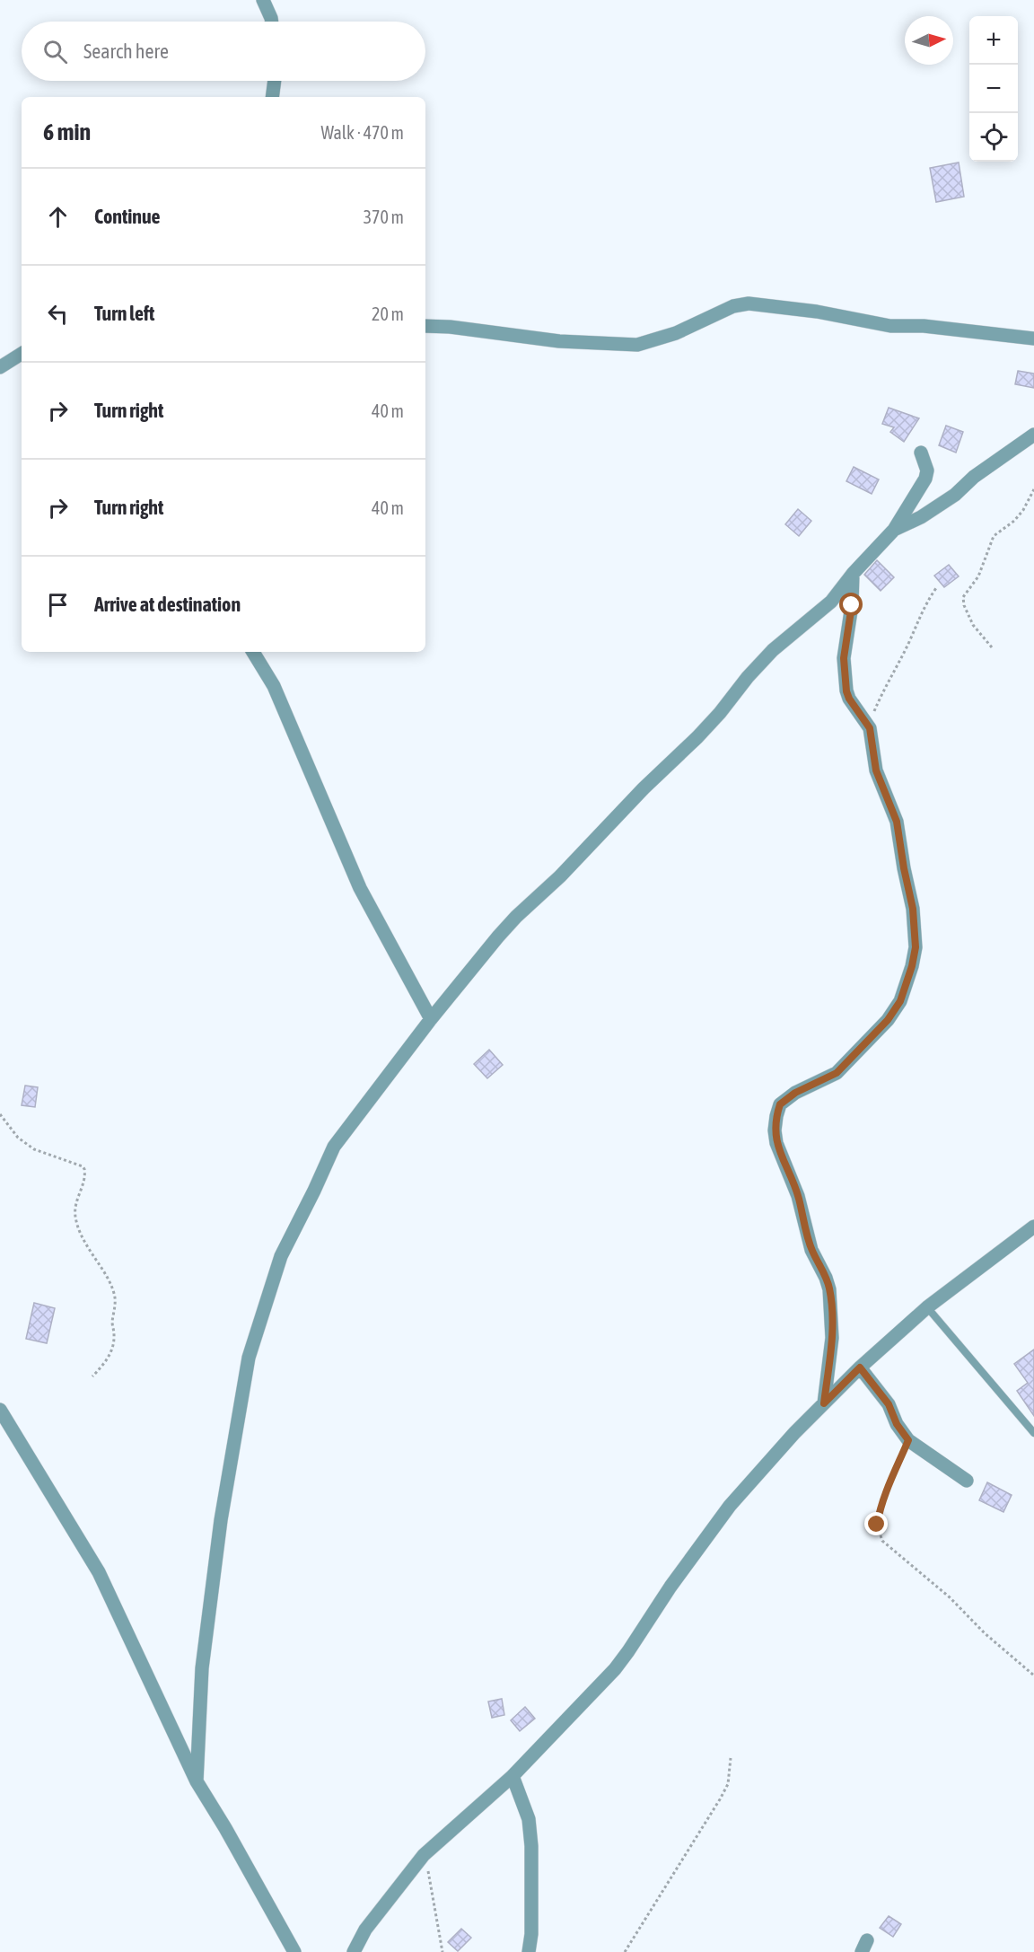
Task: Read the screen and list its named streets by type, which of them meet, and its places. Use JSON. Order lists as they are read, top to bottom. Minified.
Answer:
{"north":"right","page":{"map_buttons":["+","−"],"search":"Search here","heading":["6 min","Walk · 470 m"],"list":[["Continue","370 m"],["Turn left","20 m"],["Turn right","40 m"],["Turn right","40 m"],"Arrive at destination"]}}
